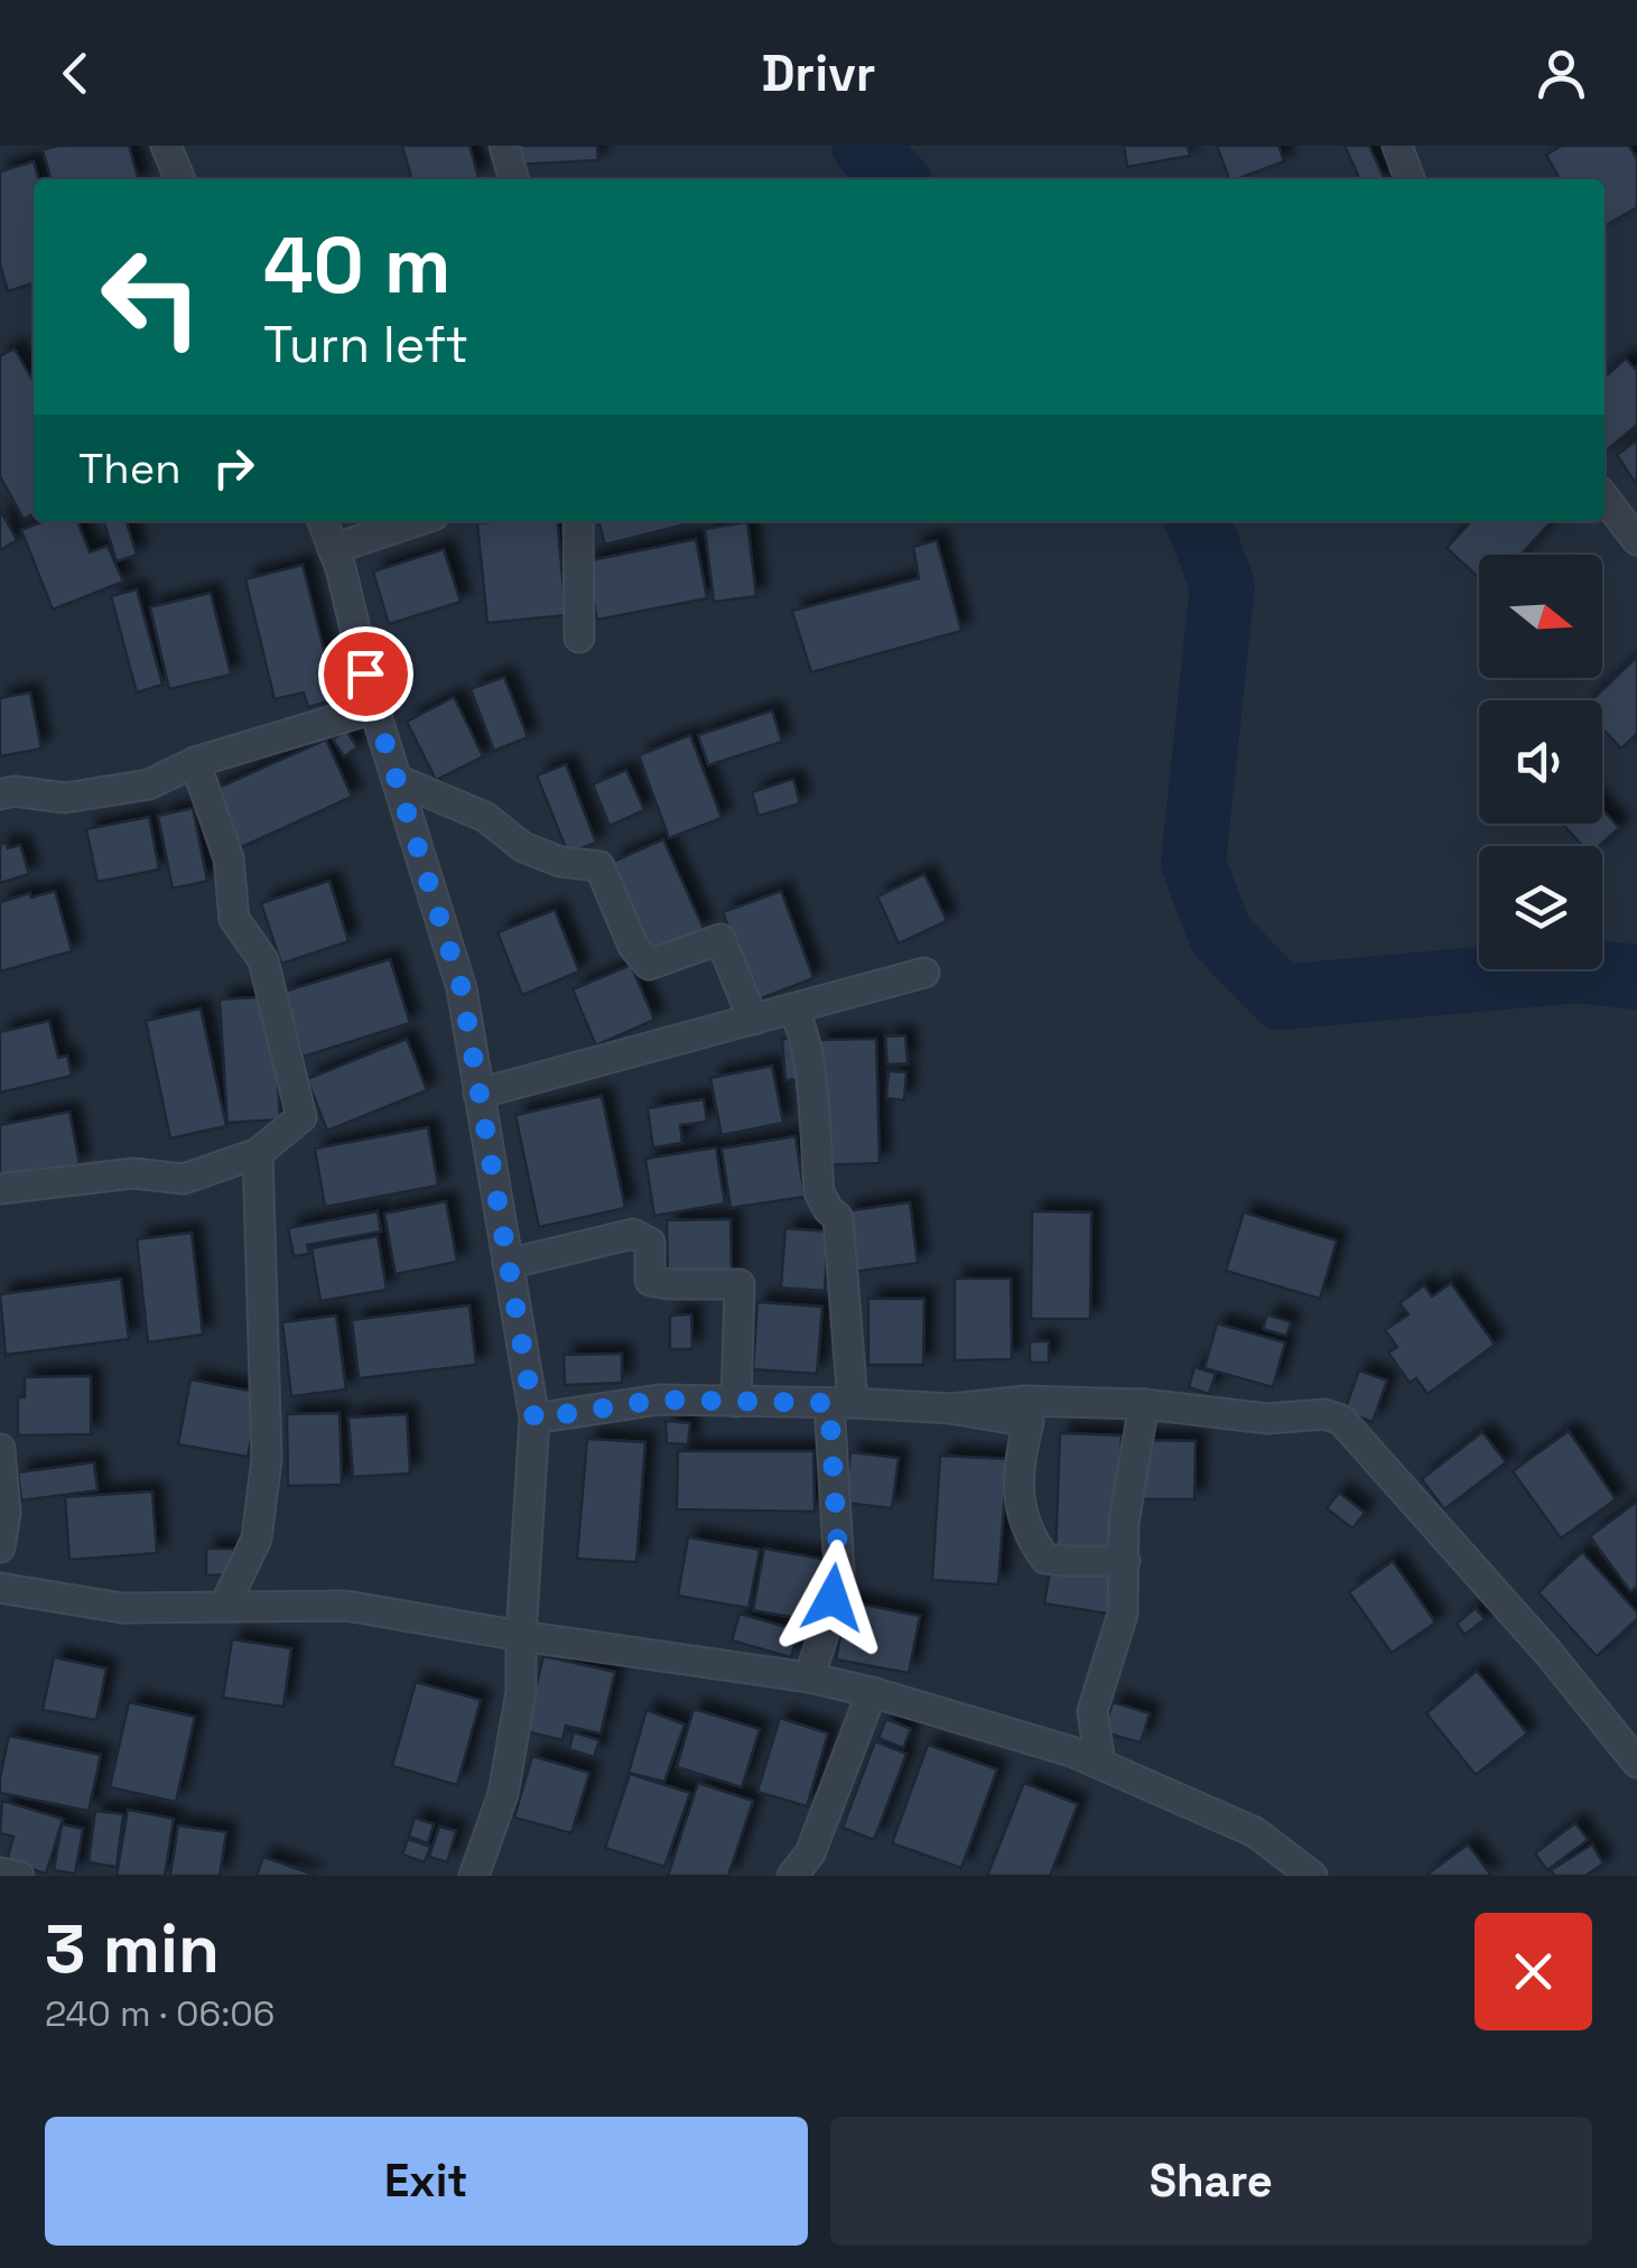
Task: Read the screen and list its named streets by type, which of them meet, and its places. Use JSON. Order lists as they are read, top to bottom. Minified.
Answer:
{"north":"right","page":{"header":"Drivr","turn":["40 m","Turn left"],"then":"Then","heading":["3 min","240 m · 06:06"],"buttons":["Exit","Share"]}}
